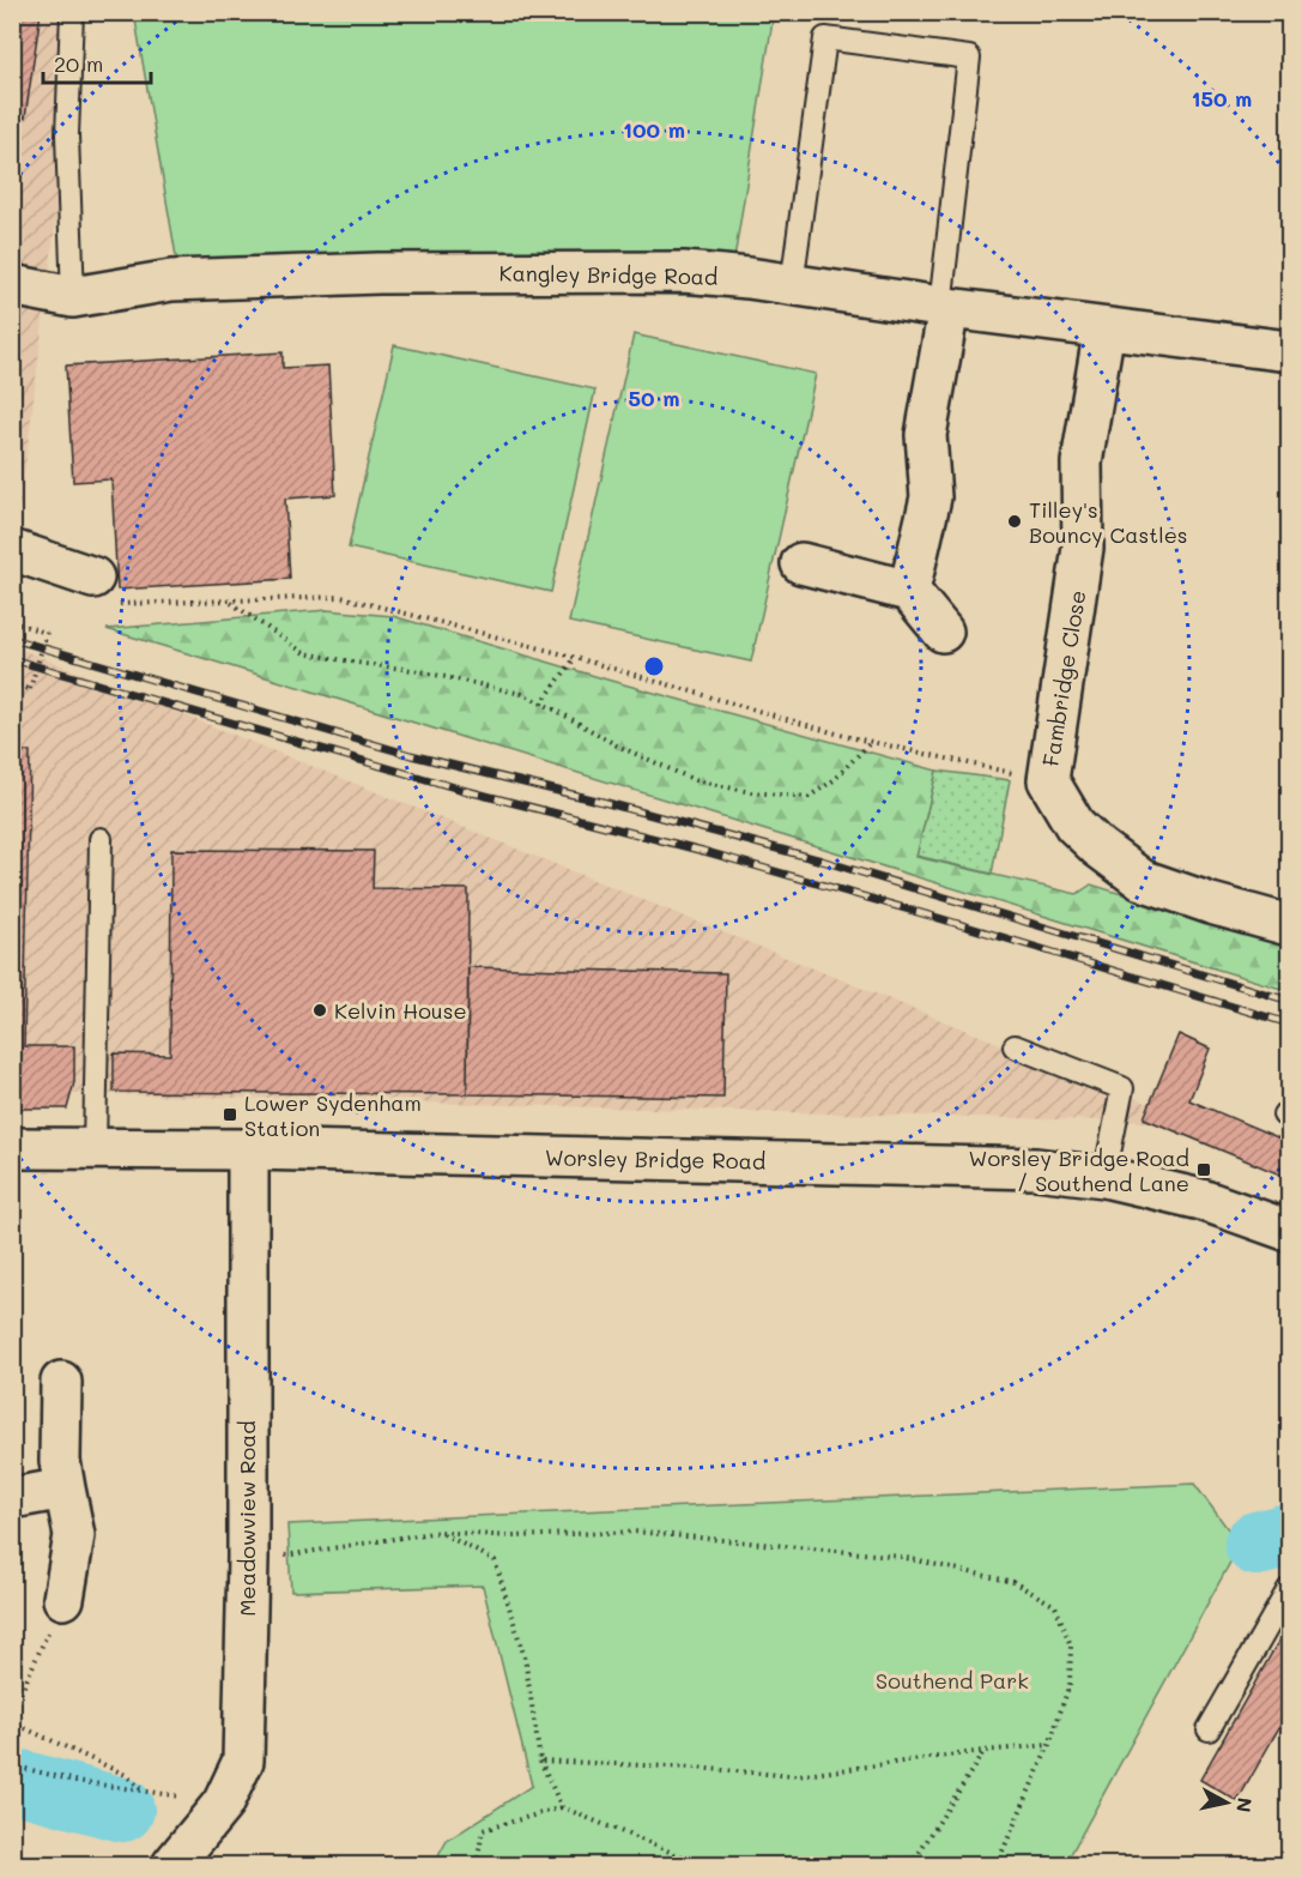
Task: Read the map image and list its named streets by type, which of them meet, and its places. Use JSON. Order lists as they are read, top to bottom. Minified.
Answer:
{"streets":{"street":["Kangley Bridge Road","Fambridge Close","Worsley Bridge Road","Meadowview Road"]},"crossings":[["Kangley Bridge Road","Fambridge Close"],["Worsley Bridge Road","Meadowview Road"]],"parks":["Southend Park"],"places":{"other":["Tilley's Bouncy Castles","Kelvin House"],"transit":["Lower Sydenham Station","Worsley Bridge Road / Southend Lane"]},"scale_bar":"20 m","north":"right","rings":["150 m","100 m","50 m"]}
